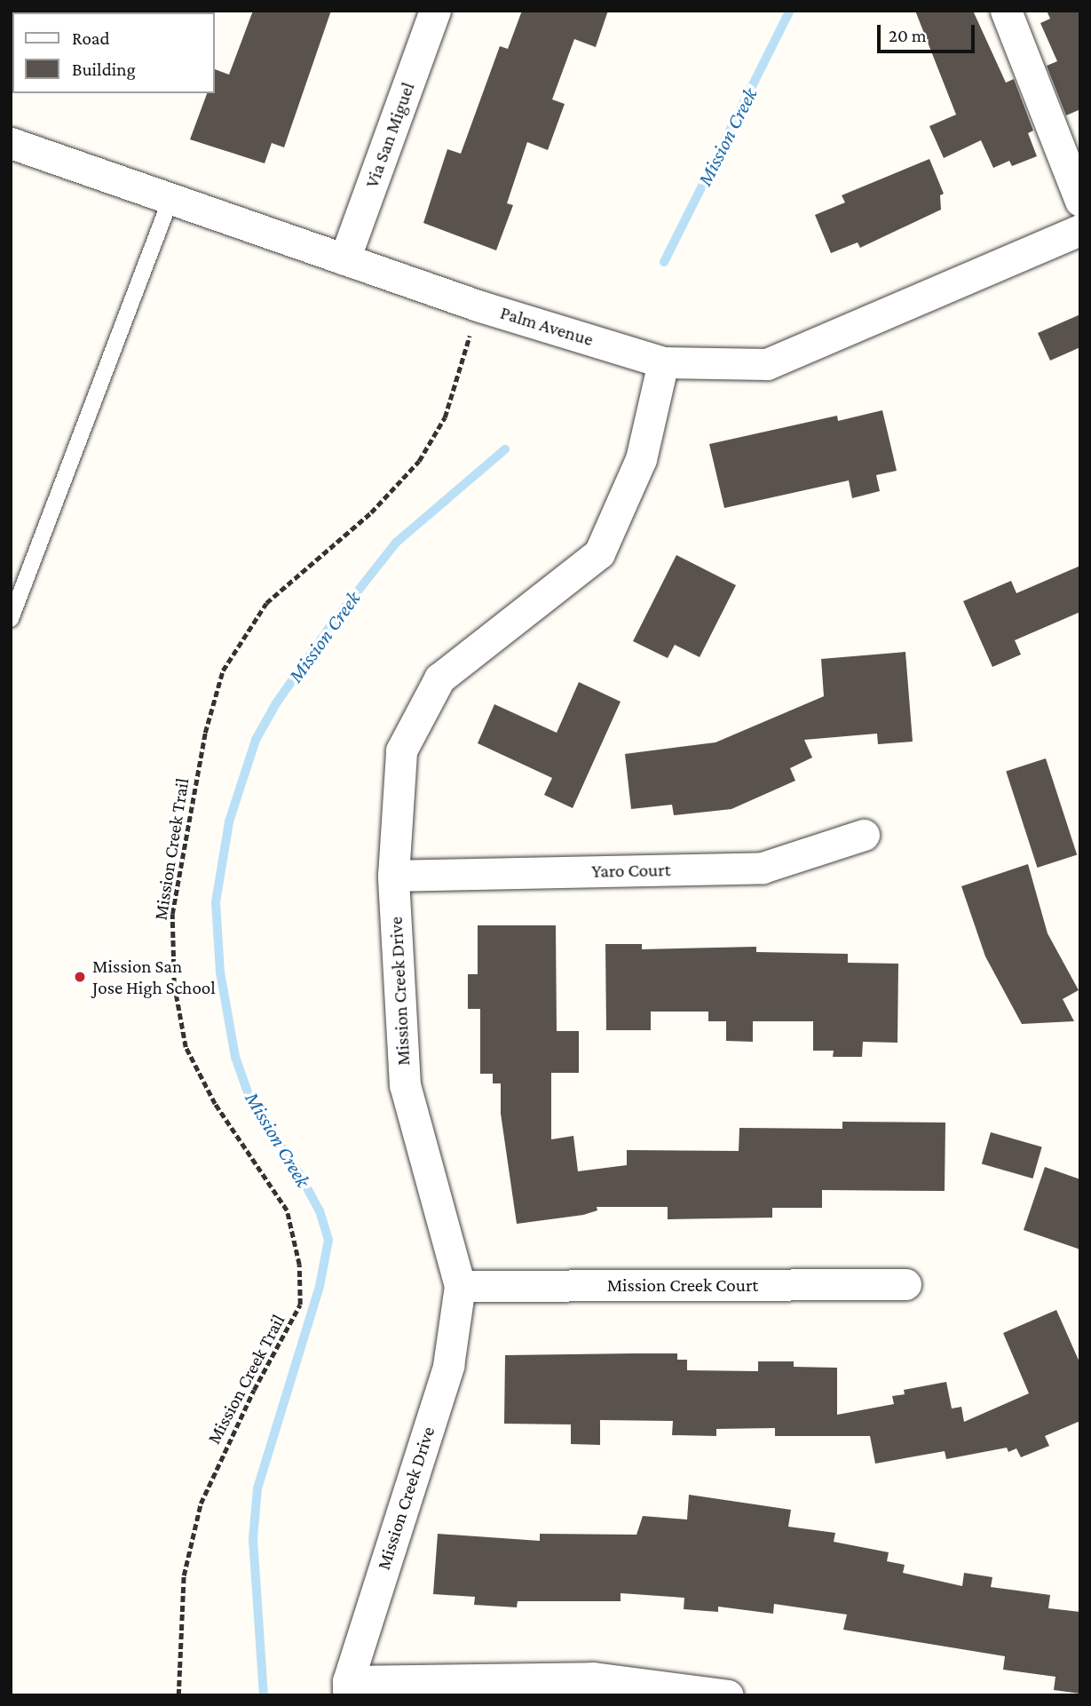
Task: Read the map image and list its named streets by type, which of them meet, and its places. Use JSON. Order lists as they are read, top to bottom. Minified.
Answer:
{"streets":{"street":["Via San Miguel","Palm Avenue","Yaro Court","Mission Creek Drive","Mission Creek Court"],"path":["Mission Creek Trail"]},"crossings":[["Via San Miguel","Palm Avenue"],["Palm Avenue","Mission Creek Trail"],["Palm Avenue","Mission Creek Drive"],["Yaro Court","Mission Creek Drive"],["Mission Creek Drive","Mission Creek Court"]],"water":["Mission Creek"],"places":["Mission San Jose High School"],"legend":["Road","Building"],"scale_bar":"20 m"}
